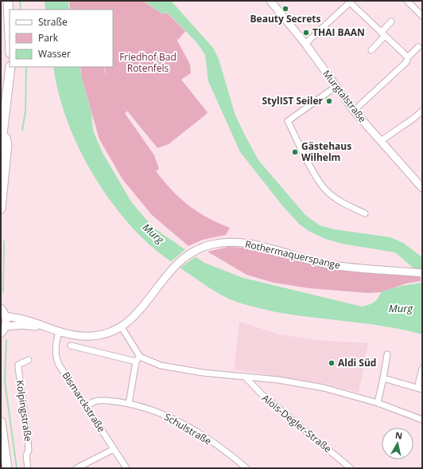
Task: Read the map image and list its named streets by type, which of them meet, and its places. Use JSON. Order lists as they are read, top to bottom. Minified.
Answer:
{"streets":{"street":["Murgtalstraße","Rothermaquerspange","Bismarckstraße","Kolpingstraße","Alois-Degler-Straße","Schulstraße"]},"crossings":[["Rothermaquerspange","Bismarckstraße"],["Bismarckstraße","Schulstraße"]],"water":["Murg"],"parks":["Friedhof Bad Rotenfels"],"places":["Beauty Secrets","THAI BAAN","StylIST Seiler","Gästehaus Wilhelm","Aldi Süd"],"legend":["Straße","Park","Wasser"],"north":"top"}
